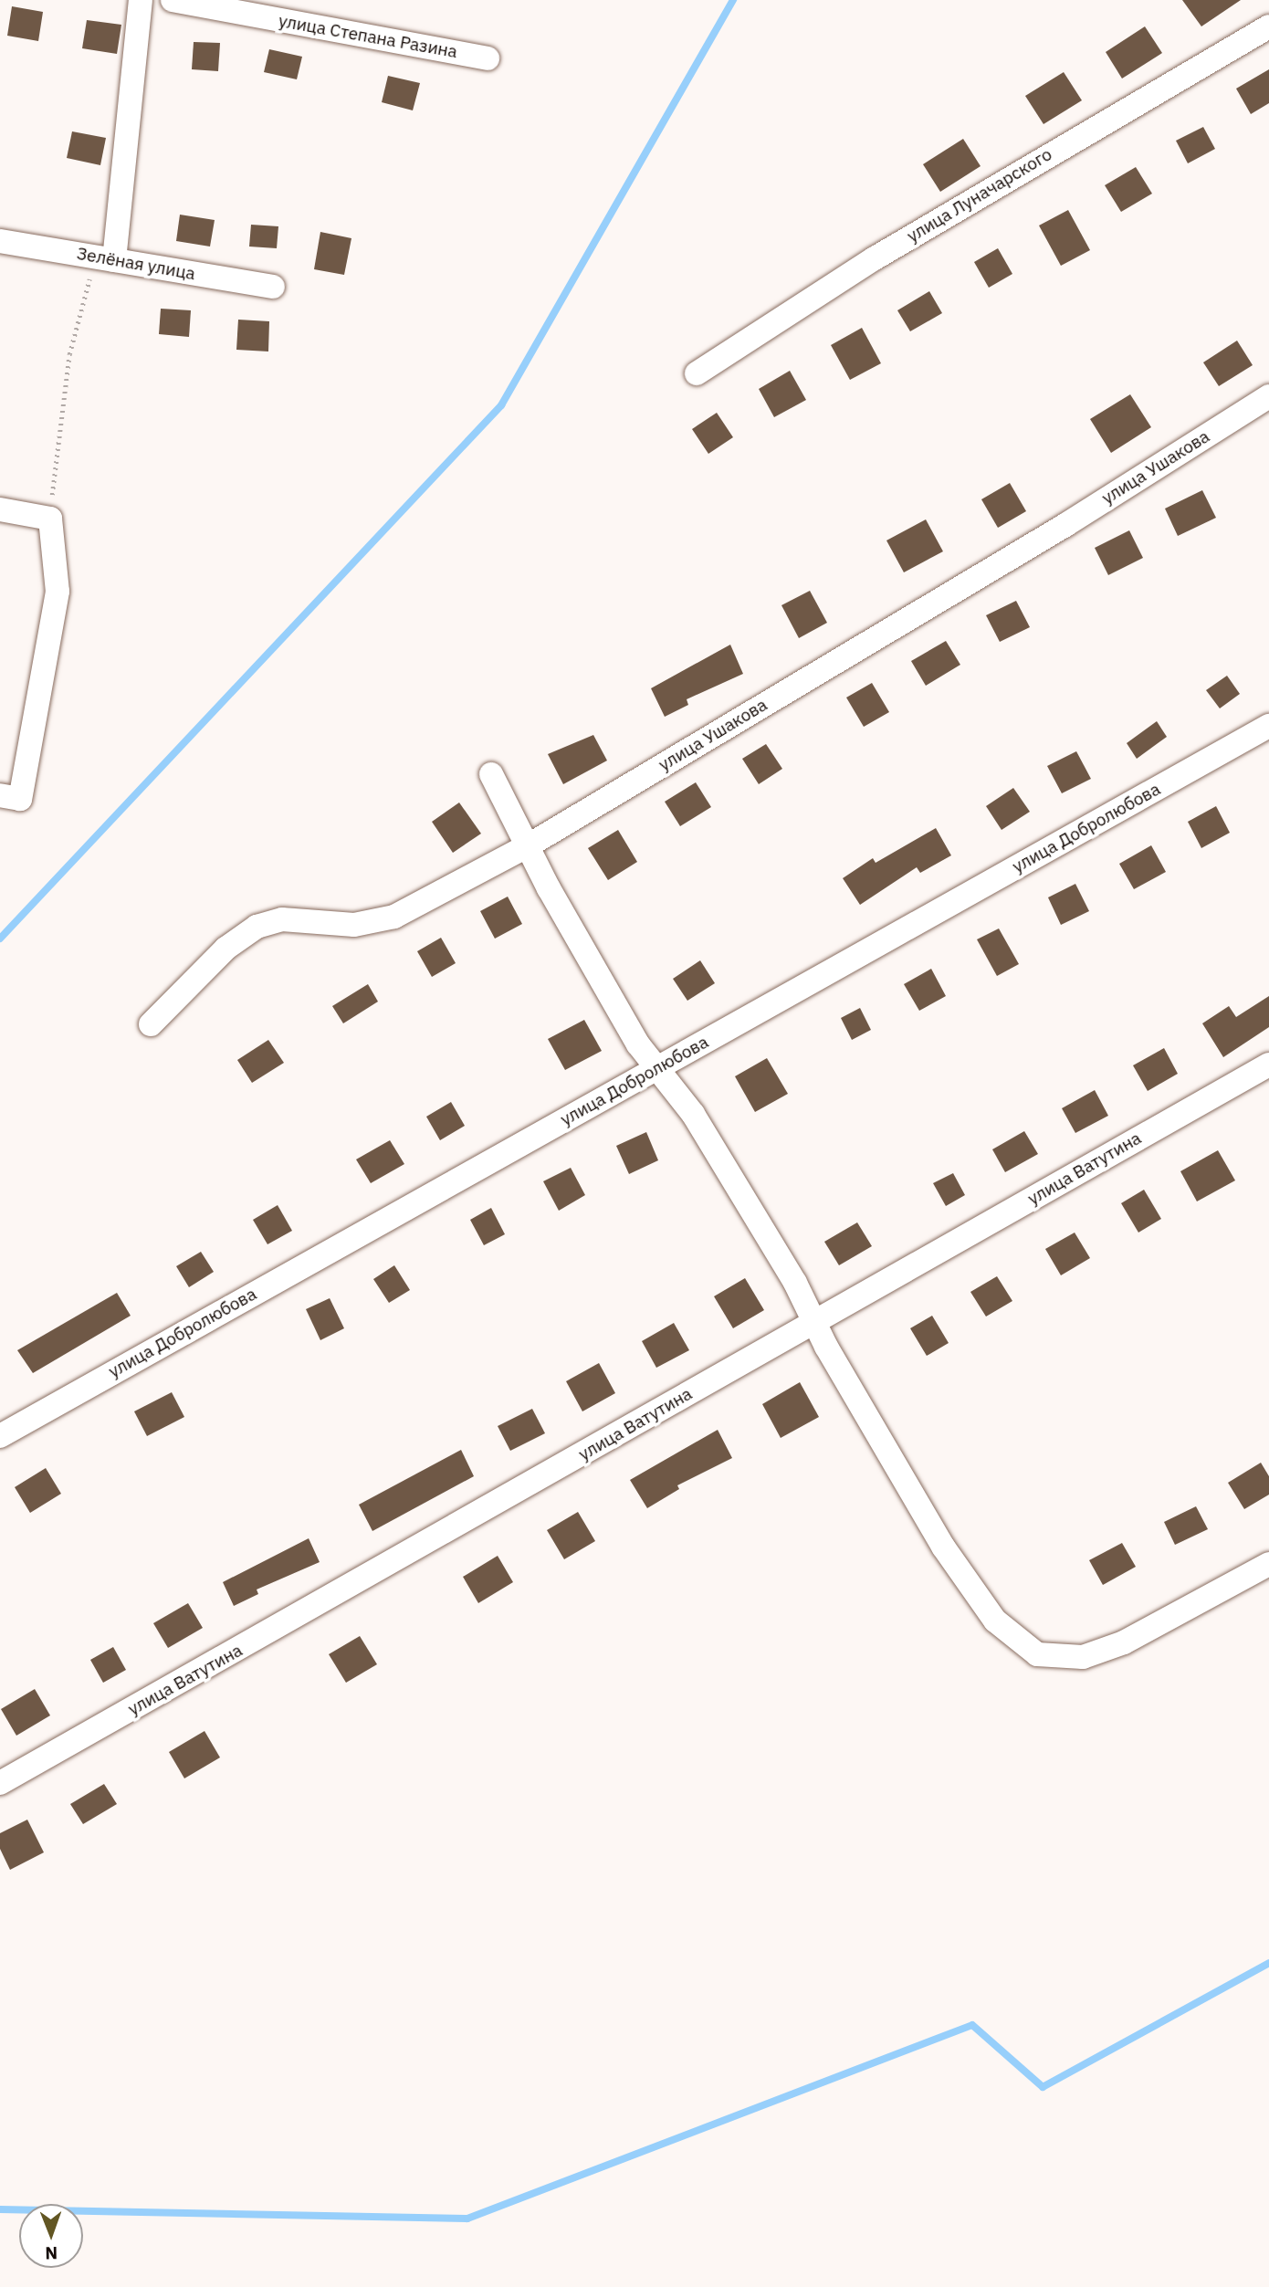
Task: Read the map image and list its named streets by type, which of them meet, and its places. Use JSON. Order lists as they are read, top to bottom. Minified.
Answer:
{"streets":{"street":["улица Степана Разина","улица Луначарского","Зелёная улица","улица Ушакова","улица Добролюбова","улица Ватутина"]},"north":"bottom"}
